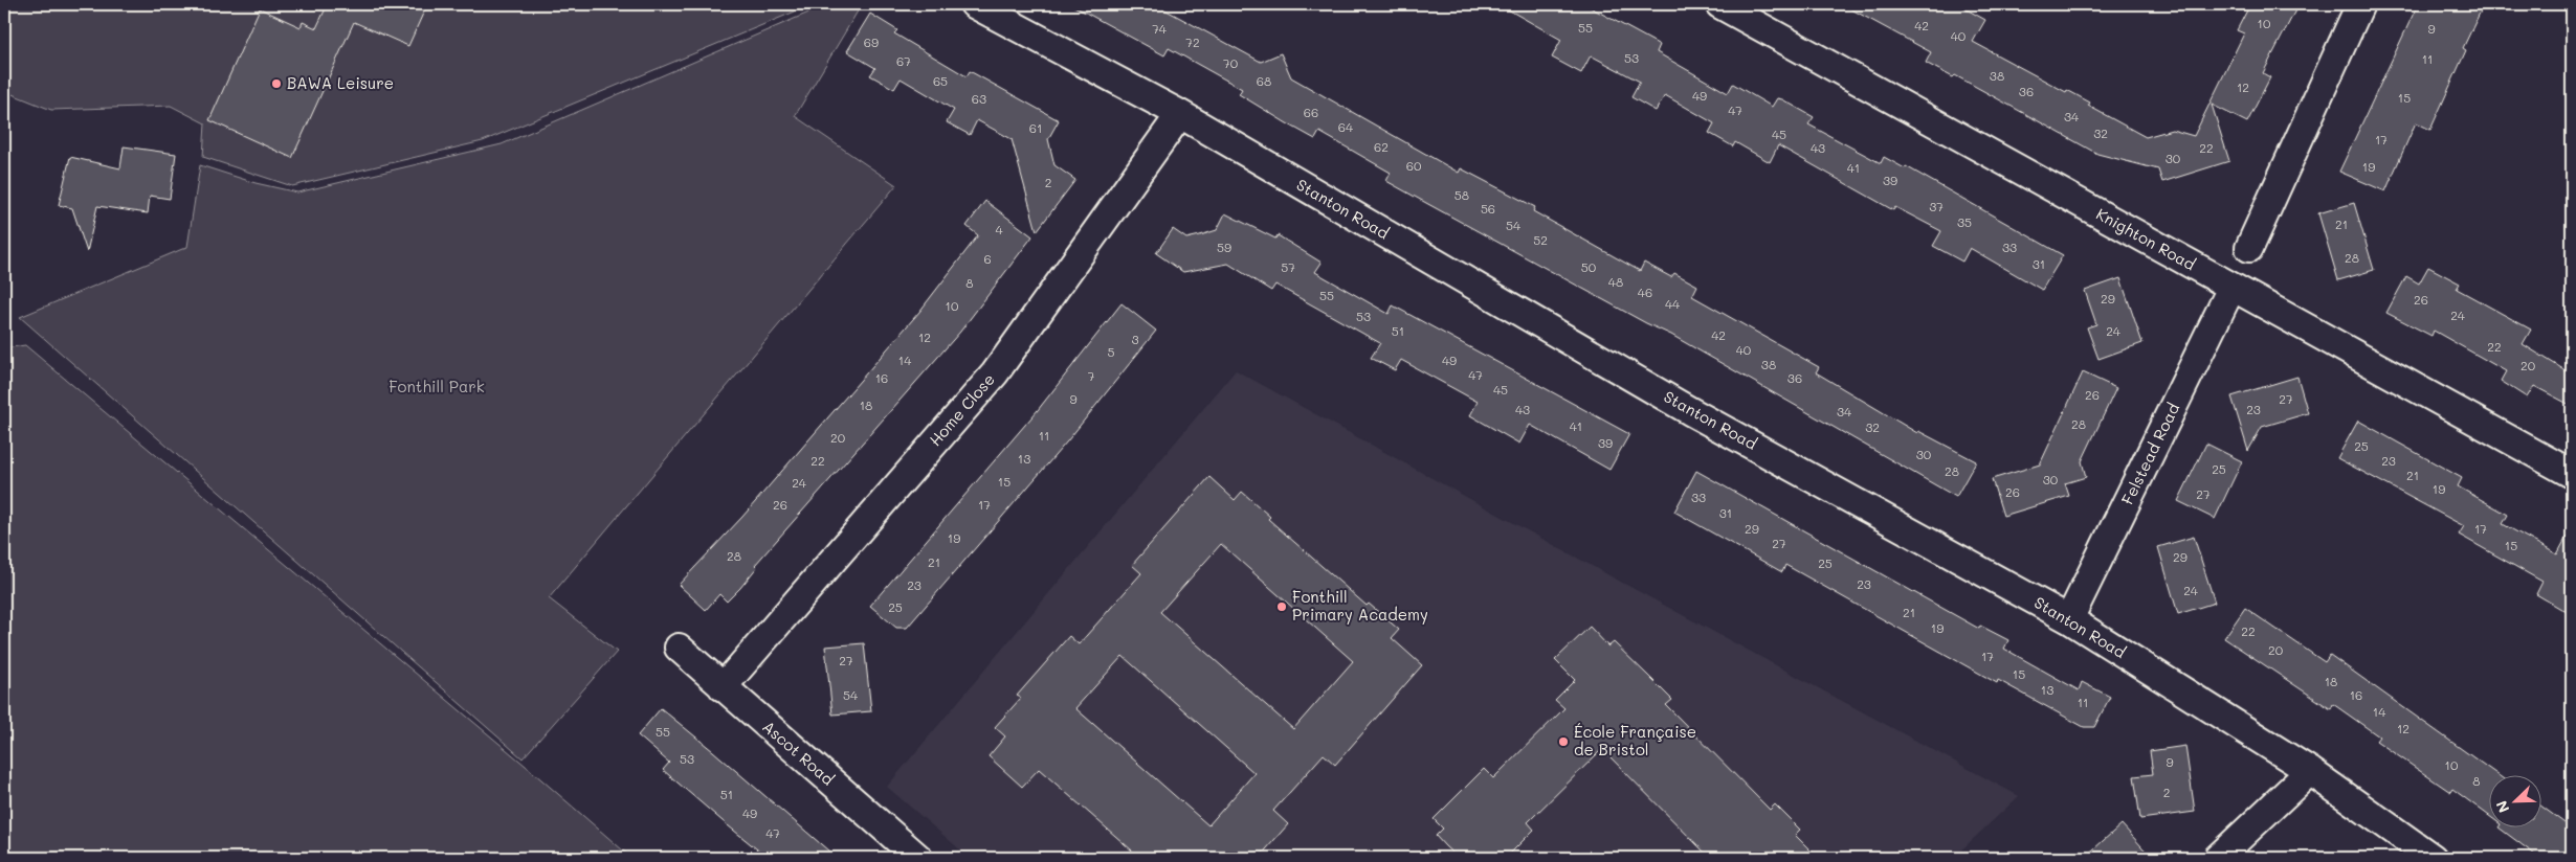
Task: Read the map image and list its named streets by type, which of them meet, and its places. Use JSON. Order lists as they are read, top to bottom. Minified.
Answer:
{"streets":{"street":["Stanton Road","Knighton Road","Home Close","Felstead Road","Ascot Road"]},"crossings":[["Stanton Road","Home Close"],["Stanton Road","Felstead Road"],["Knighton Road","Felstead Road"],["Home Close","Ascot Road"]],"parks":["Fonthill Park"],"places":["BAWA Leisure","Fonthill Primary Academy","École Française de Bristol"],"house_numbers":["10","42","55","74","9","40","69","72","53","11","67","70","38","65","68","12","36","49","15","63","47","66","34","64","61","32","45","17","62","43","22","30","60","19","41","39","2","58","37","56","35","21","54","4","52","59","33","28","6","31","57","50","48","8","46","55","29","26","44","10","24","53","51","24","42","12","3","22","40","5","14","49","38","20","47","7","16","36","45","26","9","27","18","43","23","34","28","41","32","11","20","39","25","30","13","22","23","25","28","21","30","15","24","19","26","27","33","26","17","31","29","17","19","27","15","28","29","21","25","23","23","24","25","21","19","22","20","17","27","15","18","13","54","16","11","14","12","55","53","9","10","8","2","51","49","47"],"north":"bottom left"}
